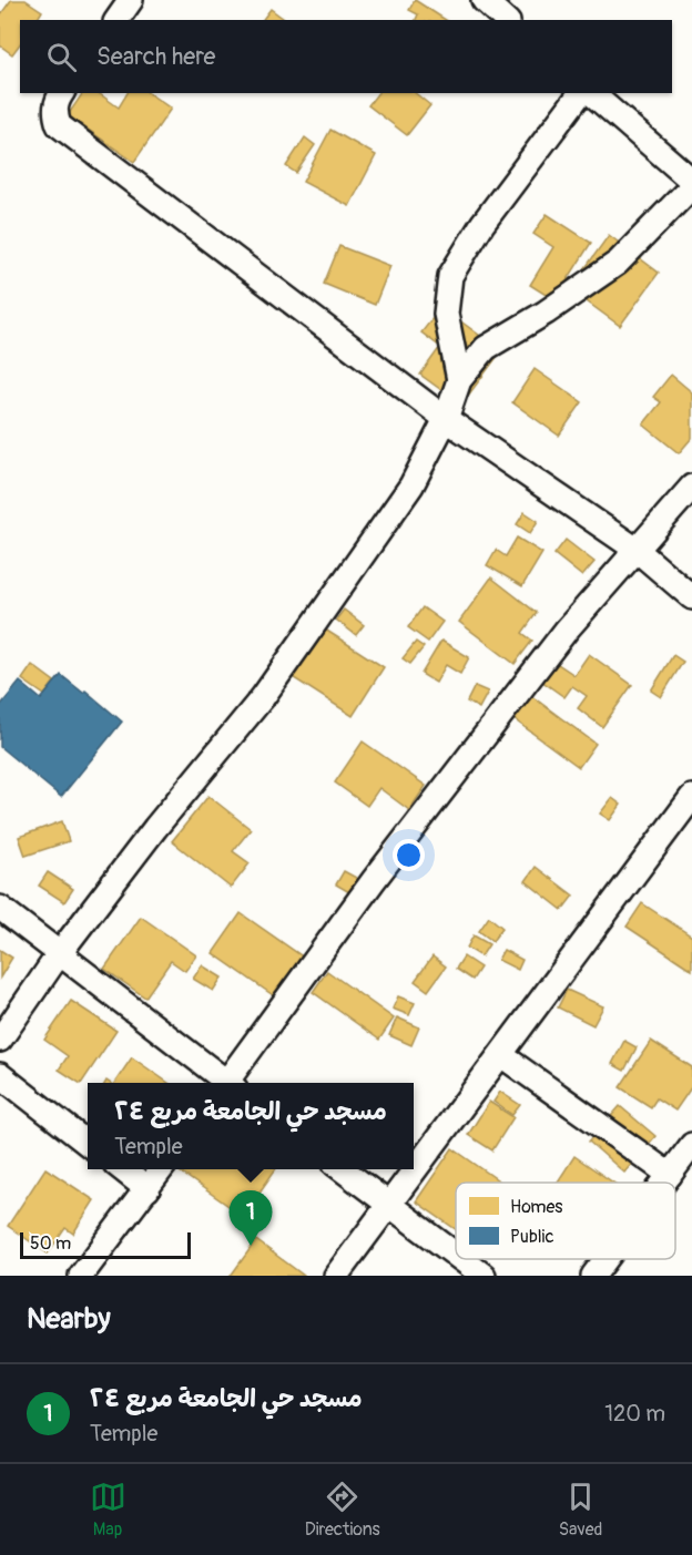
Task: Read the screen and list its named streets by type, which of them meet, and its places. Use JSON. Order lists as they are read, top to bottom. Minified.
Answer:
{"legend":["Homes","Public"],"scale_bar":"50 m","page":{"search":"Search here","popup":["مسجد حي الجامعة مربع ٢٤","Temple"],"pins":"1","scale":"50 m","heading":"Nearby","list":[{"mark":"1","name":"مسجد حي الجامعة مربع ٢٤","note":"Temple","value":"120 m"}],"nav":["Map","Directions","Saved"]}}
